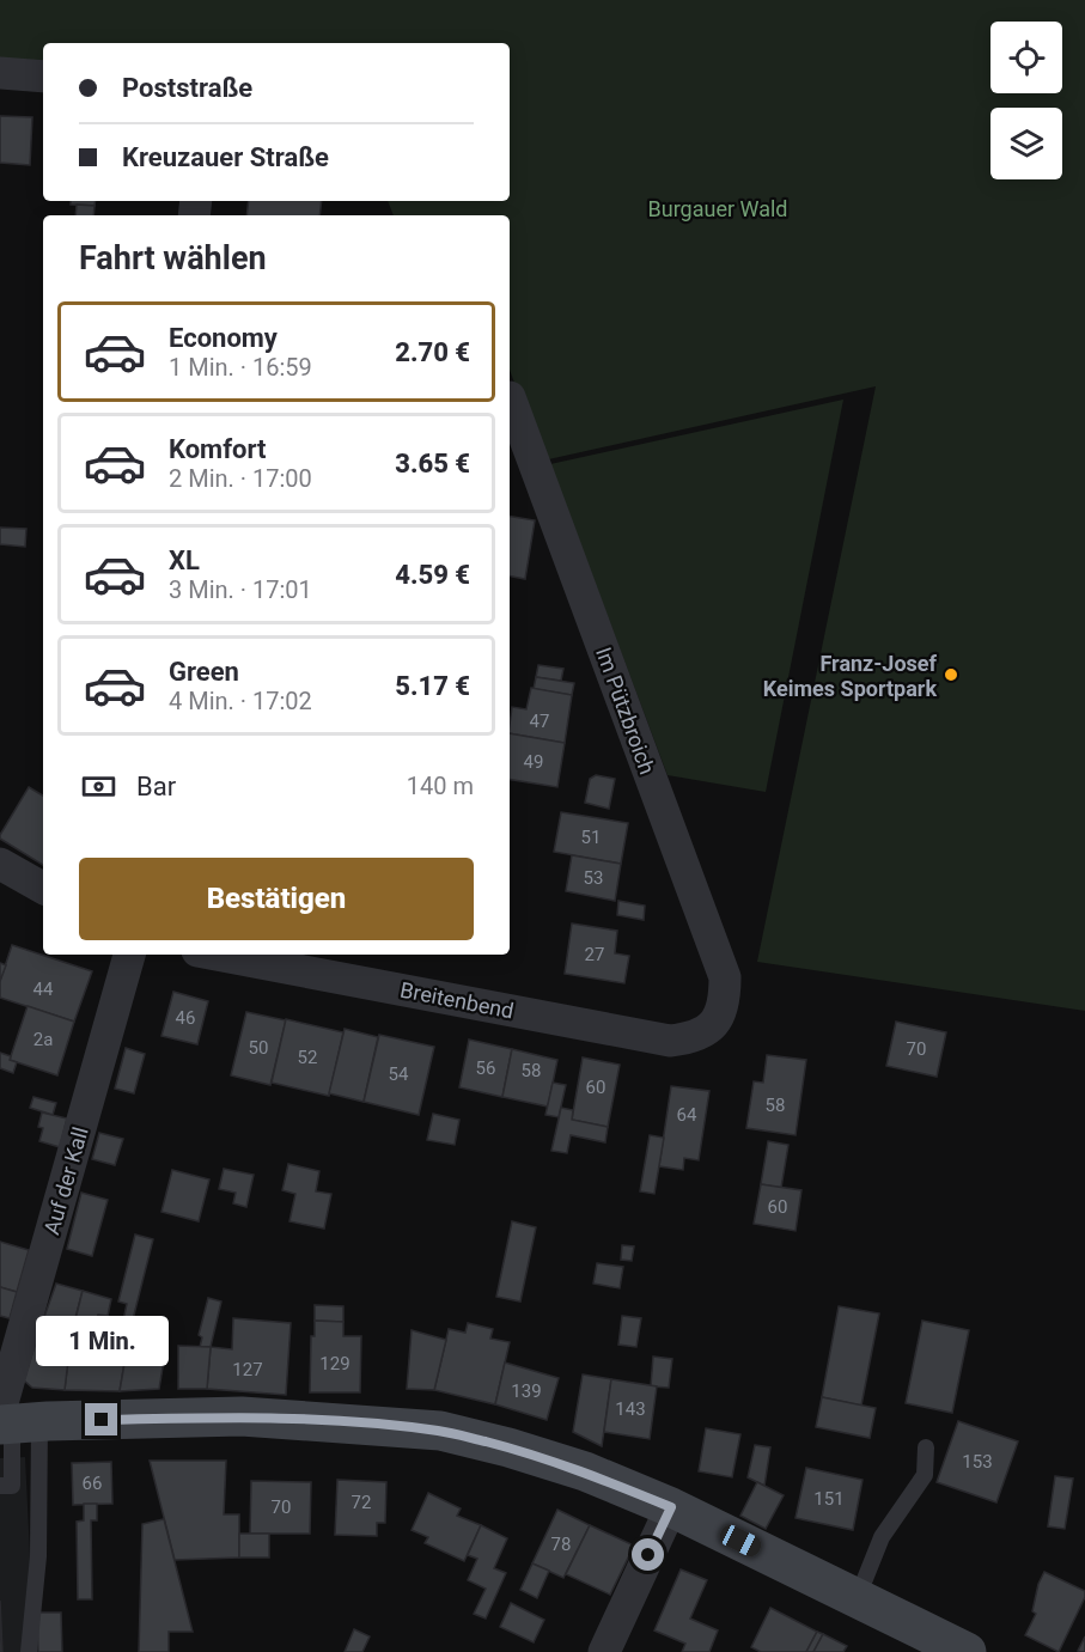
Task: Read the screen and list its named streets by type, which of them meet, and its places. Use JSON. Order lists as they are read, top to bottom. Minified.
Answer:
{"streets":{"street":["Im Pützbroich","Breitenbend","Auf der Kall"]},"crossings":[["Im Pützbroich","Breitenbend"]],"parks":["Burgauer Wald"],"places":["Franz-Josef Keimes Sportpark"],"house_numbers":["47","49","51","53","27","44","46","2a","50","70","52","56","58","54","60","58","64","60","129","127","139","143","153","66","151","72","70","78"],"page":{"banner":["Poststraße","Kreuzauer Straße"],"heading":"Fahrt wählen","list":[{"name":"Economy","note":"1 Min. · 16:59","value":"2.70 €"},{"name":"Komfort","note":"2 Min. · 17:00","value":"3.65 €"},{"name":"XL","note":"3 Min. · 17:01","value":"4.59 €"},{"name":"Green","note":"4 Min. · 17:02","value":"5.17 €"}],"pay":["Bar","140 m"],"buttons":"Bestätigen","bubble":"1 Min."}}
